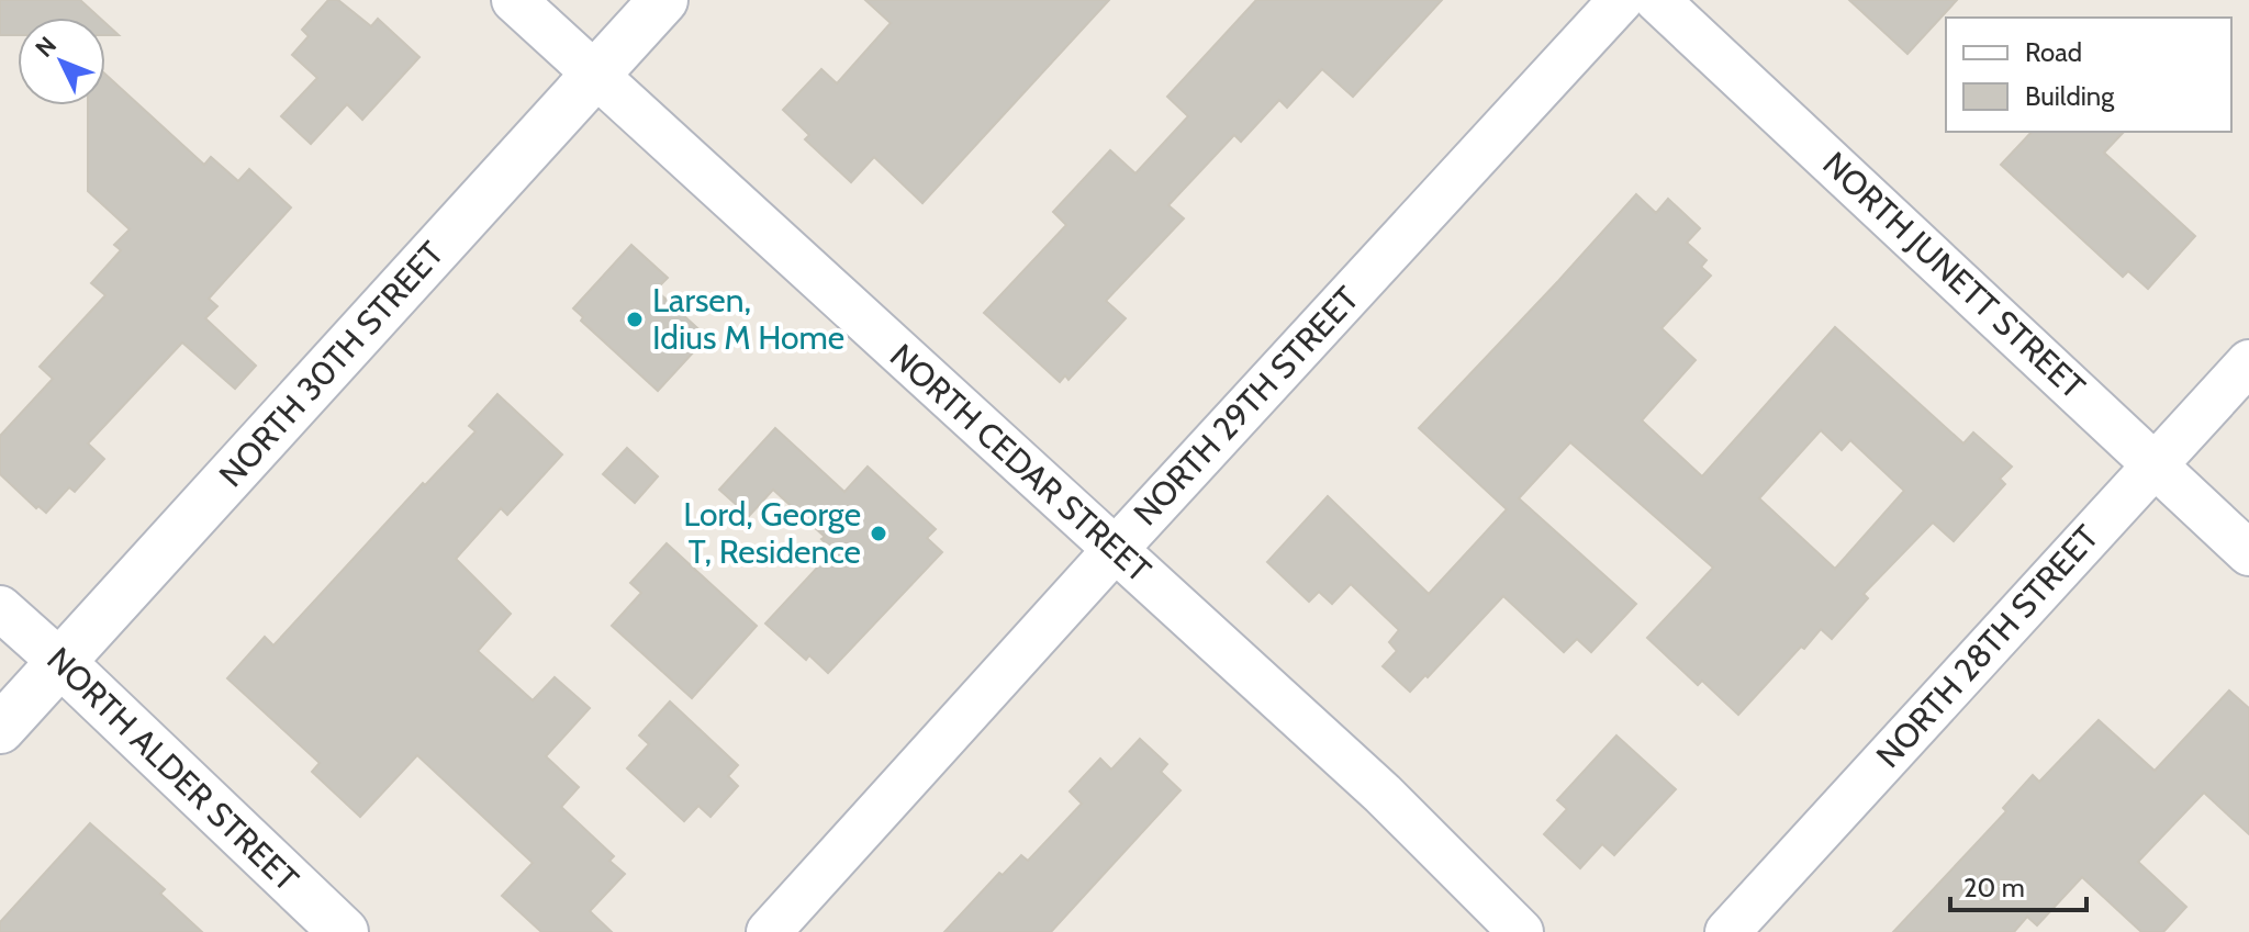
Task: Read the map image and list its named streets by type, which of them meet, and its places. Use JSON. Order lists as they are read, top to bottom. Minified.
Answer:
{"streets":{"main road":["NORTH 30TH STREET","NORTH ALDER STREET"],"street":["NORTH JUNETT STREET","NORTH 29TH STREET","NORTH CEDAR STREET","NORTH 28TH STREET"]},"crossings":[["NORTH JUNETT STREET","NORTH 28TH STREET"],["NORTH 30TH STREET","NORTH CEDAR STREET"],["NORTH 30TH STREET","NORTH ALDER STREET"],["NORTH 29TH STREET","NORTH CEDAR STREET"]],"places":["Larsen, Idius M Home","Lord, George T, Residence"],"legend":["Road","Building"],"scale_bar":"20 m","north":"top left"}
